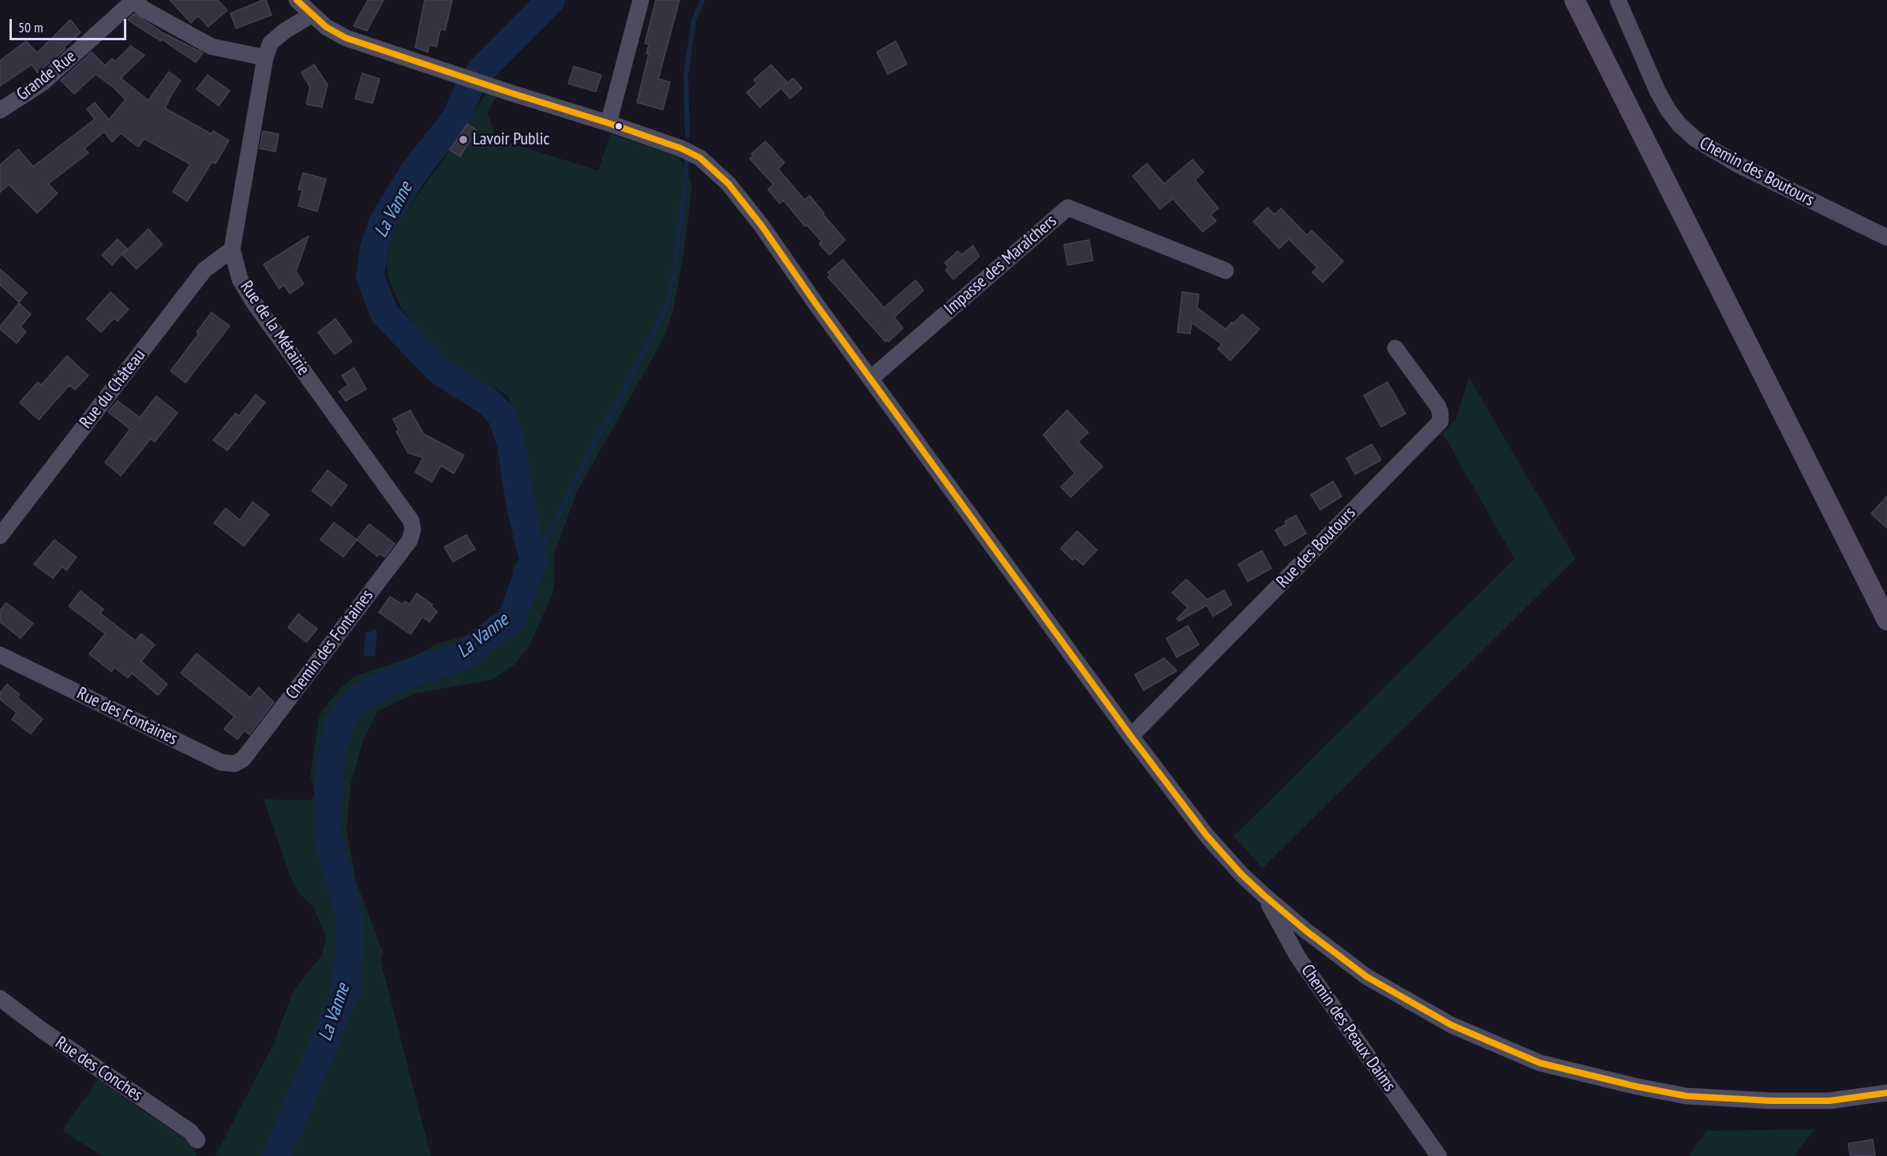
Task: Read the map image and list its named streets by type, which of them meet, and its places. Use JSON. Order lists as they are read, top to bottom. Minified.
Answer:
{"streets":{"street":["Grande Rue","Chemin des Boutours","Impasse des Maraîchers","Rue de la Métairie","Rue du Château","Rue des Boutours","Chemin des Fontaines","Rue des Fontaines","Chemin des Peaux Daims","Rue des Conches"]},"crossings":[["Rue de la Métairie","Rue du Château"],["Rue de la Métairie","Chemin des Fontaines"],["Chemin des Fontaines","Rue des Fontaines"]],"water":["La Vanne"],"places":["Lavoir Public"],"scale_bar":"50 m"}
